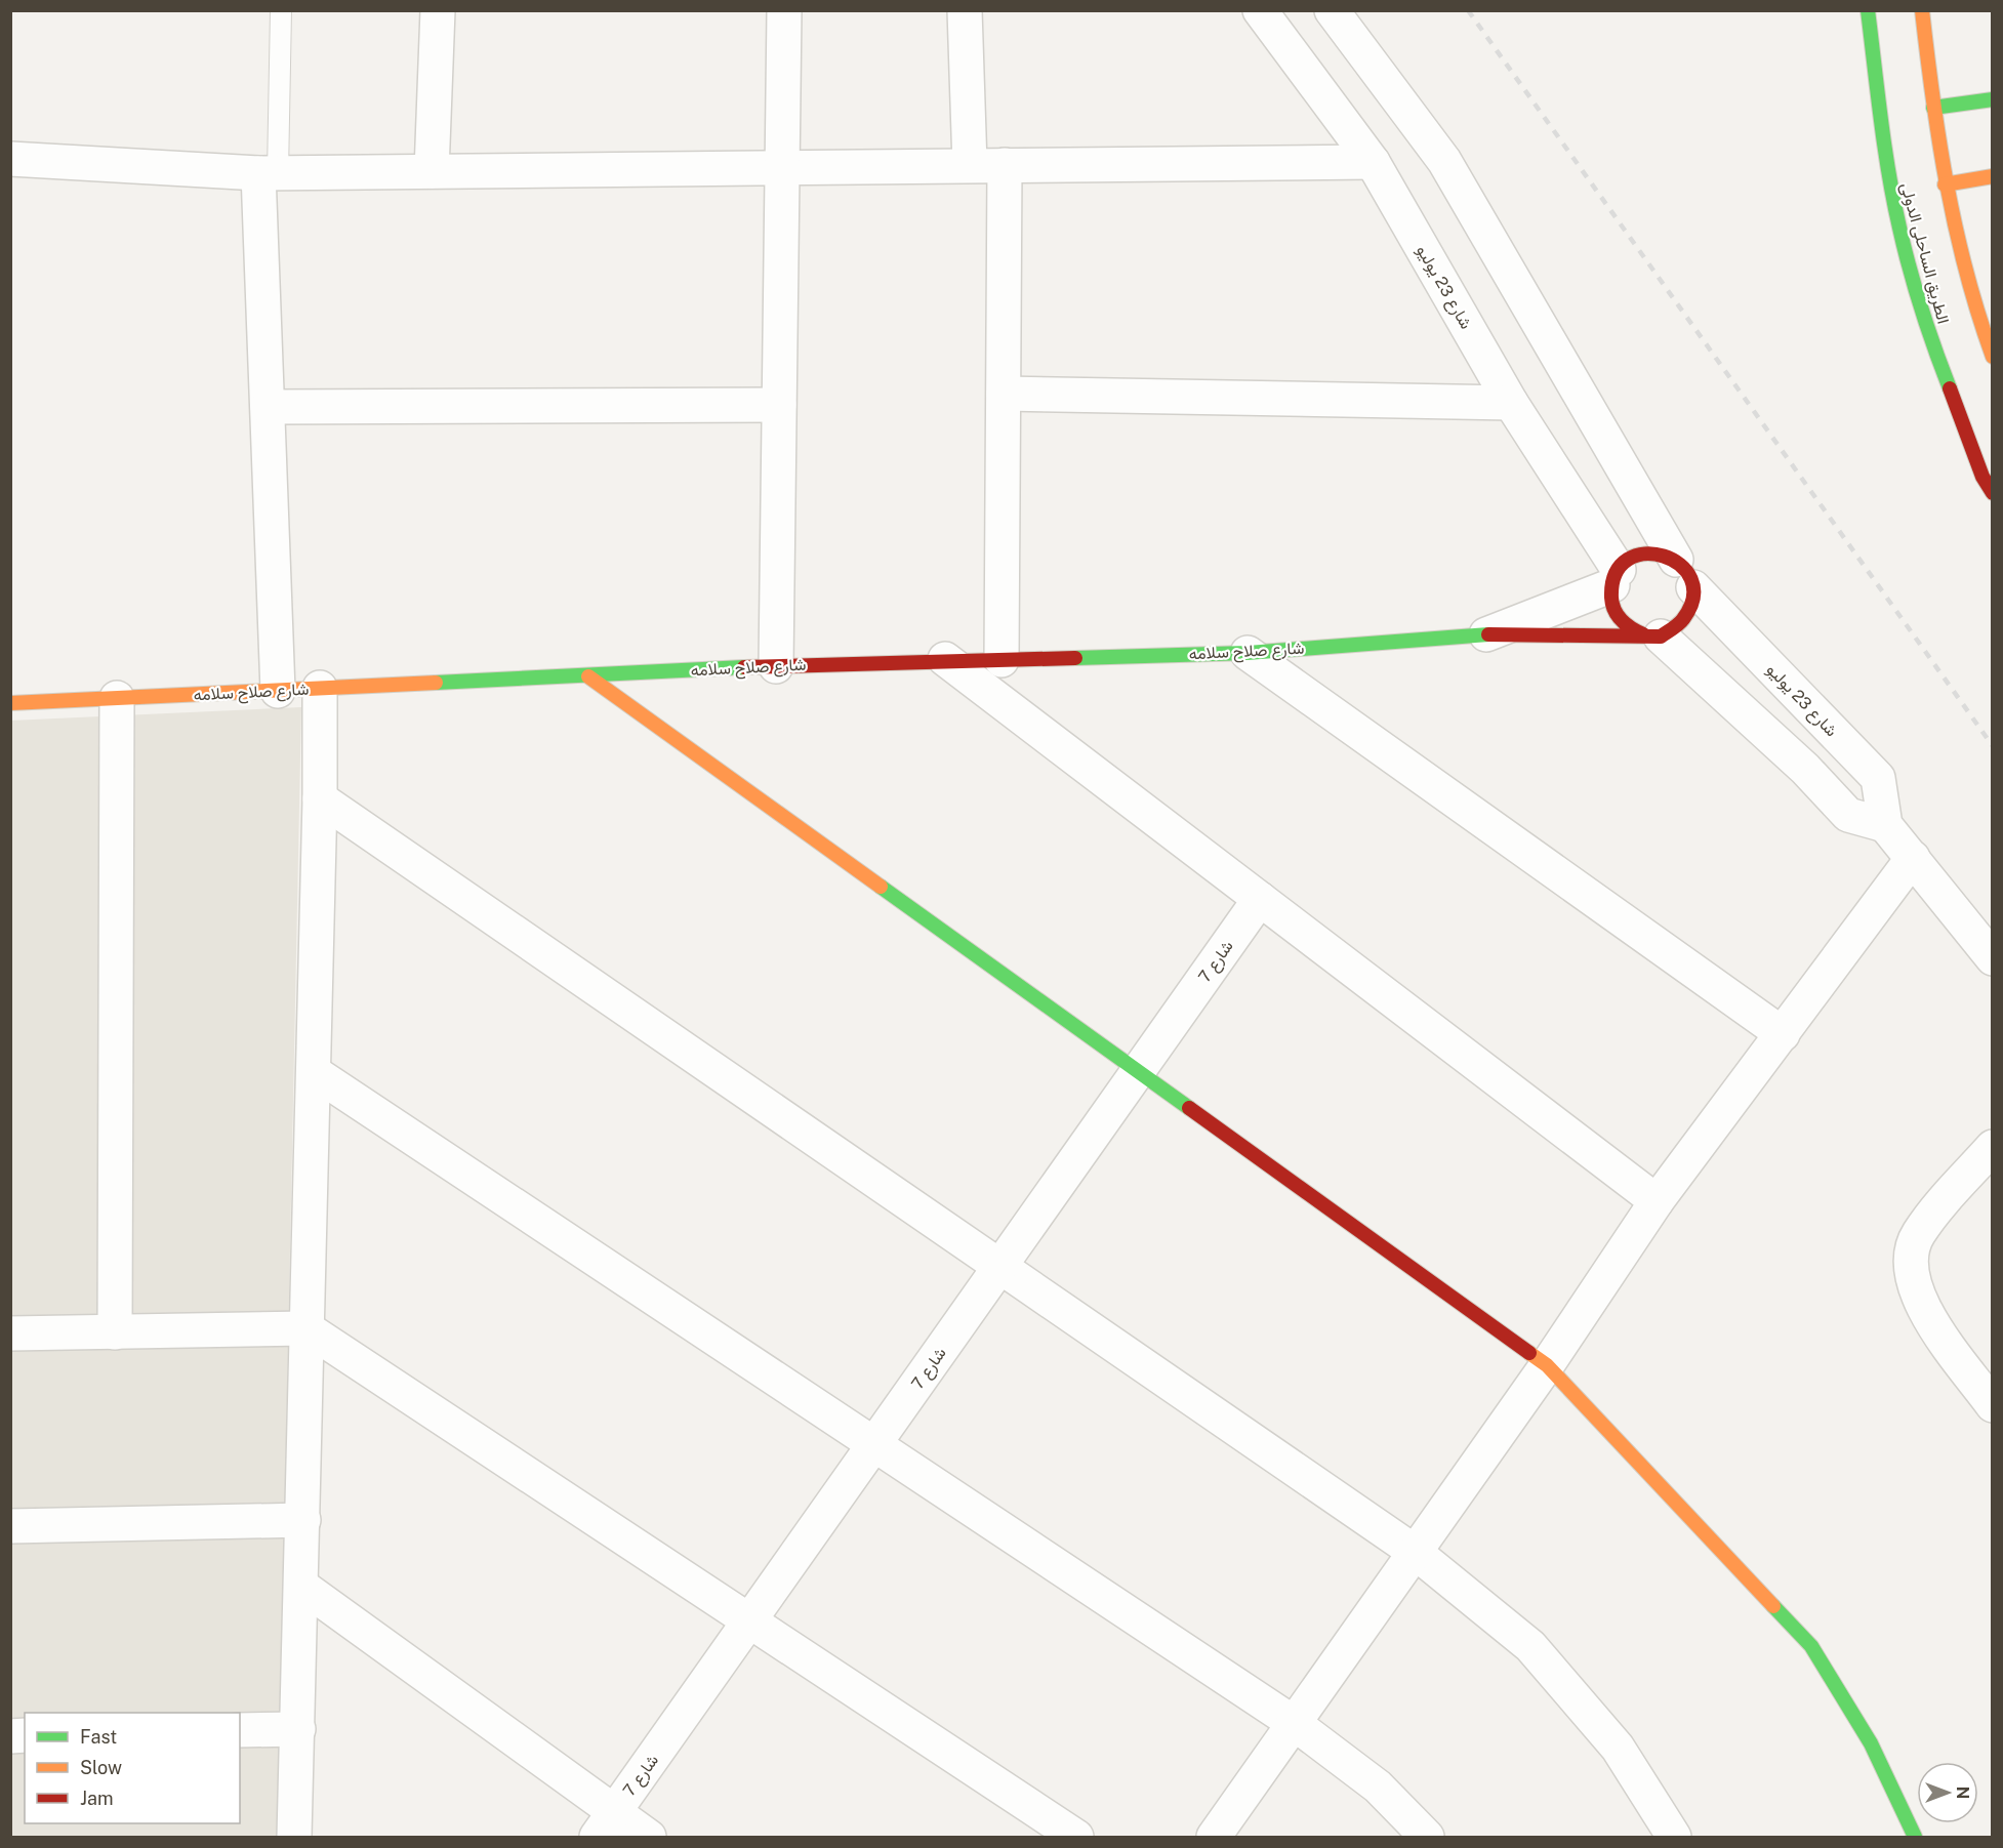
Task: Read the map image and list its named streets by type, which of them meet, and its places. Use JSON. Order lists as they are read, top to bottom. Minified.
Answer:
{"streets":{"street":["الطريق الساحلى الدولى","شارع 23 يوليو","شارع صلاح سلامه","شارع 7"]},"crossings":[["شارع 23 يوليو","شارع صلاح سلامه"]],"legend":["Fast","Slow","Jam"],"north":"right"}
